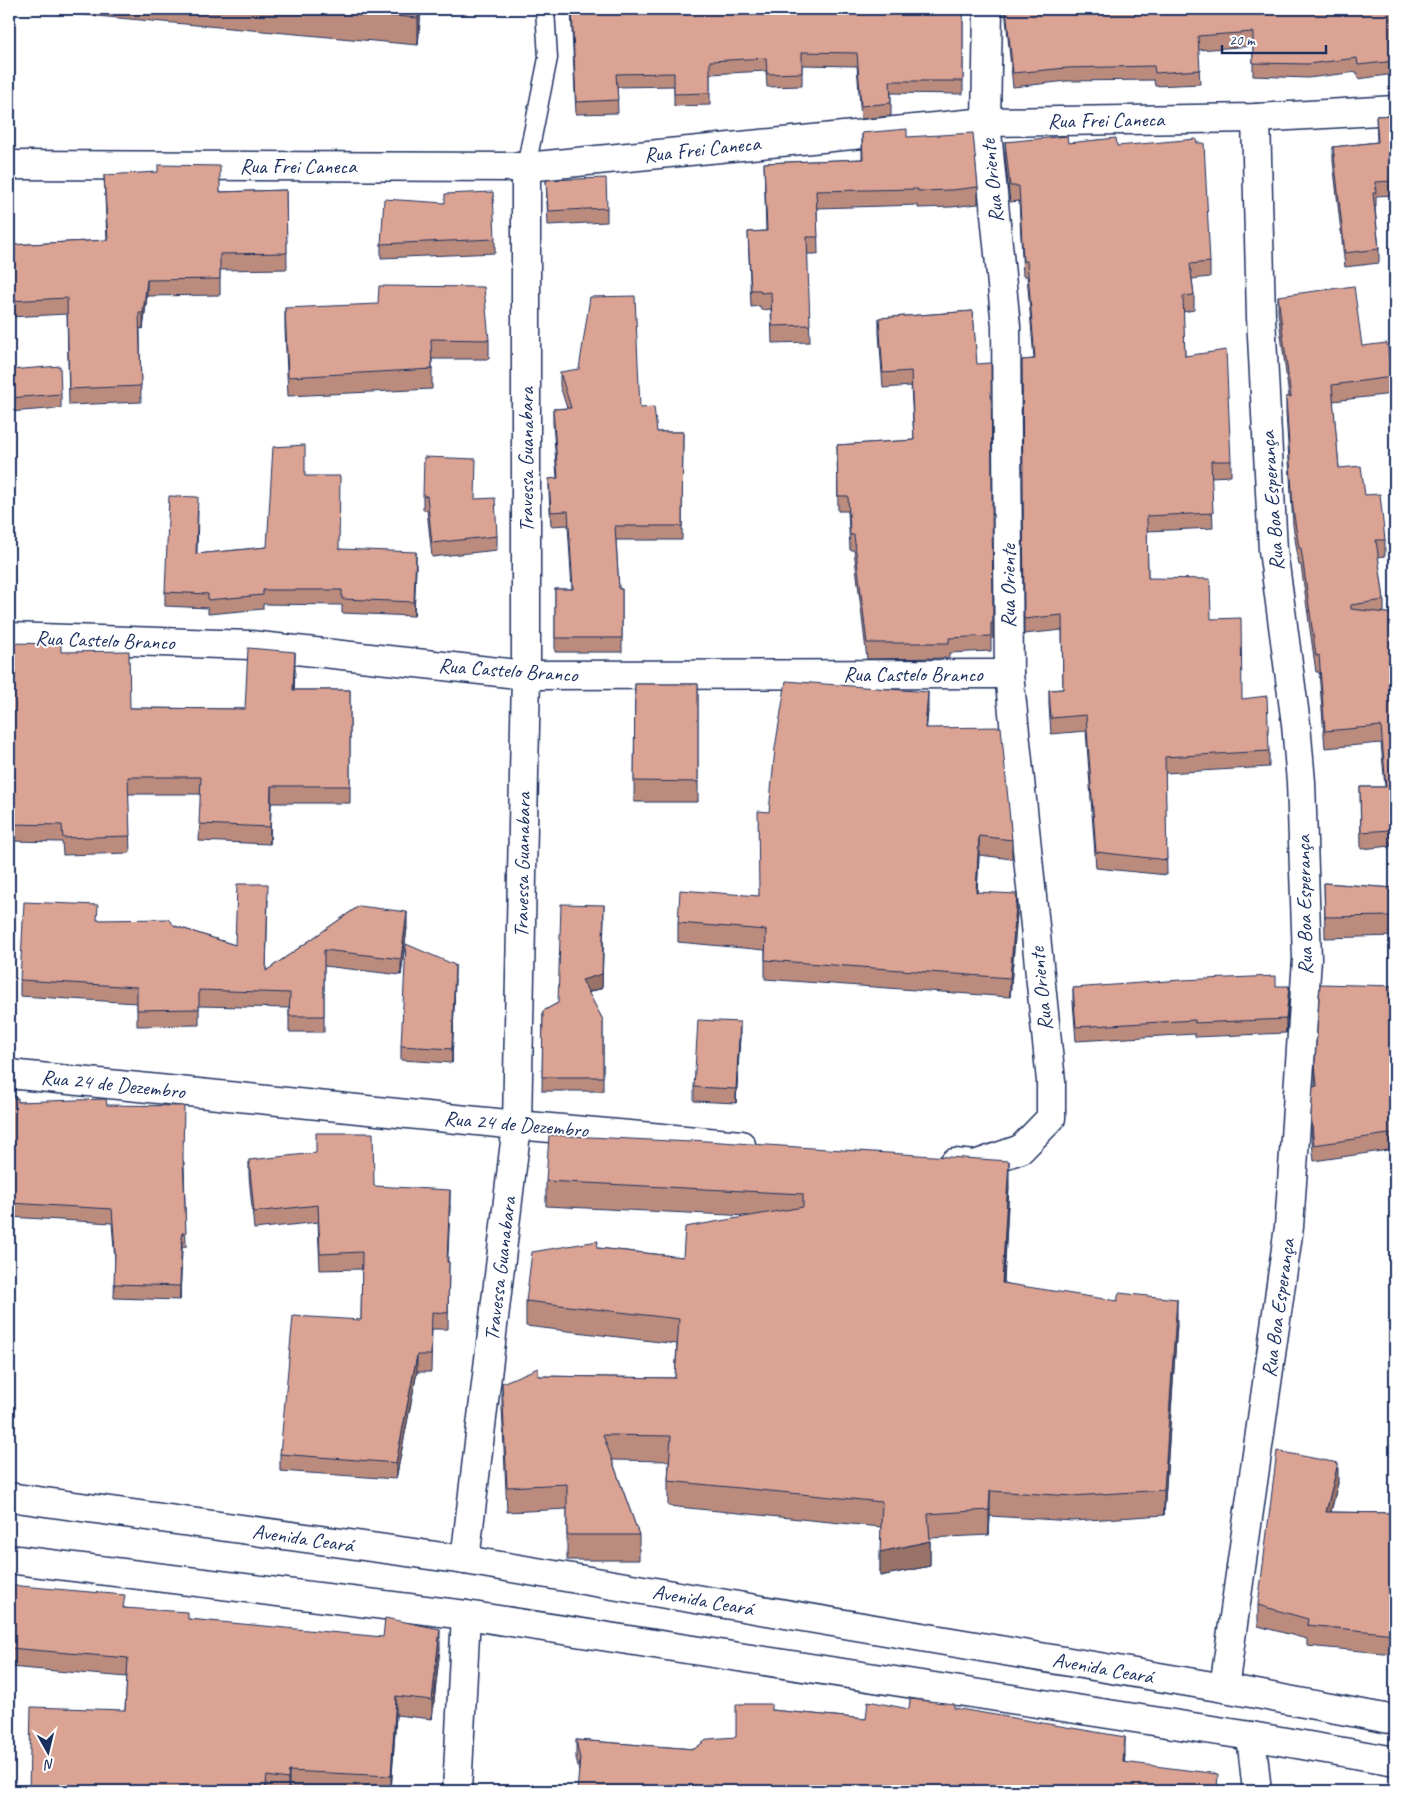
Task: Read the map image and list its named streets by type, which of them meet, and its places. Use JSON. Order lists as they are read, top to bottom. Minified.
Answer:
{"streets":{"street":["Rua Frei Caneca","Rua Oriente","Travessa Guanabara","Rua Boa Esperança","Rua Castelo Branco","Rua 24 de Dezembro","Avenida Ceará"]},"crossings":[["Rua Frei Caneca","Rua Oriente"],["Rua Frei Caneca","Travessa Guanabara"],["Rua Frei Caneca","Rua Boa Esperança"],["Rua Oriente","Rua Castelo Branco"],["Travessa Guanabara","Rua Castelo Branco"],["Travessa Guanabara","Rua 24 de Dezembro"],["Travessa Guanabara","Avenida Ceará"],["Rua Boa Esperança","Avenida Ceará"]],"scale_bar":"20 m","north":"bottom"}
